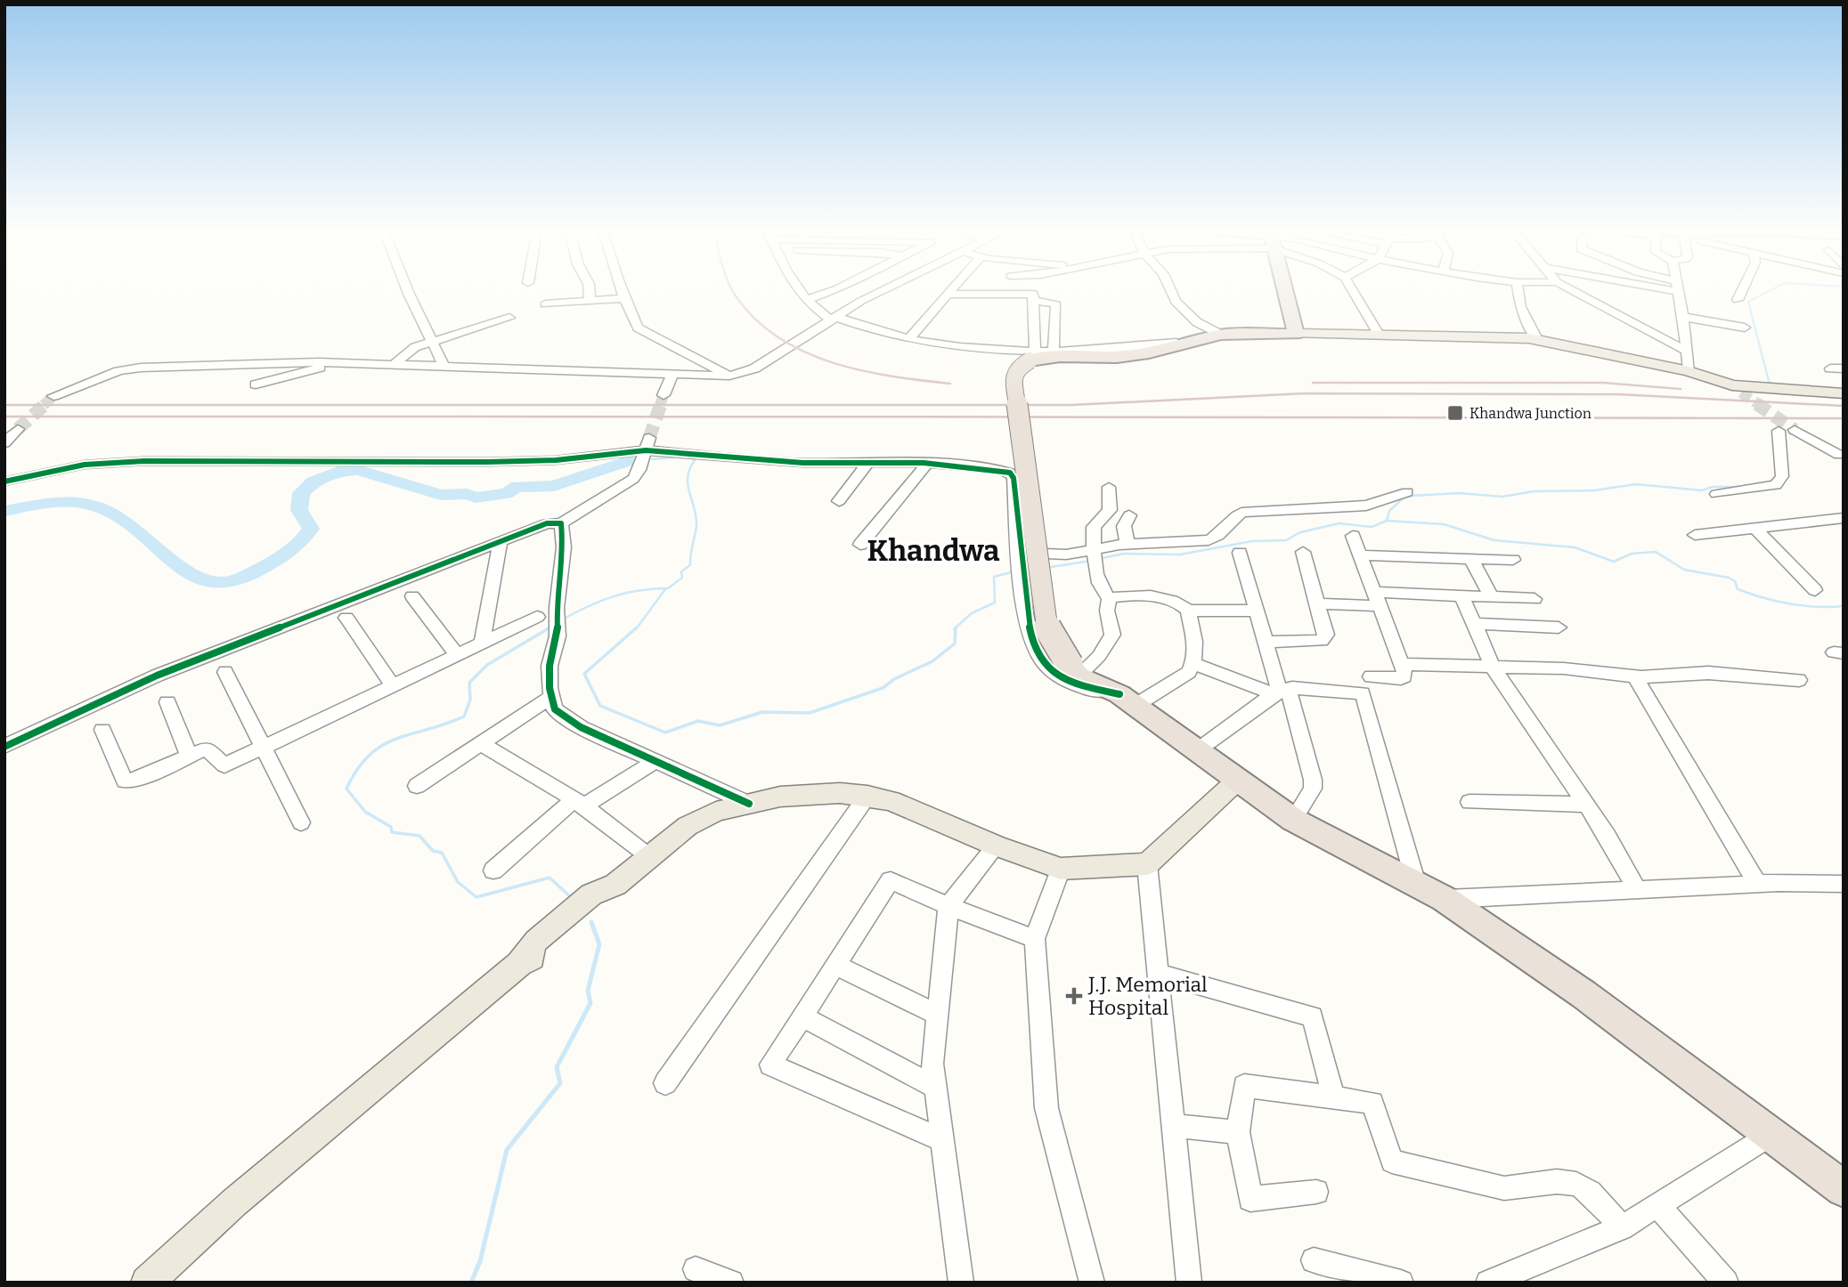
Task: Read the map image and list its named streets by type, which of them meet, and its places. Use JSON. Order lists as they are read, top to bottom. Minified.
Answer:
{"districts":["Khandwa"],"places":{"transit":["Khandwa Junction"],"health":["J.J. Memorial Hospital"]}}
